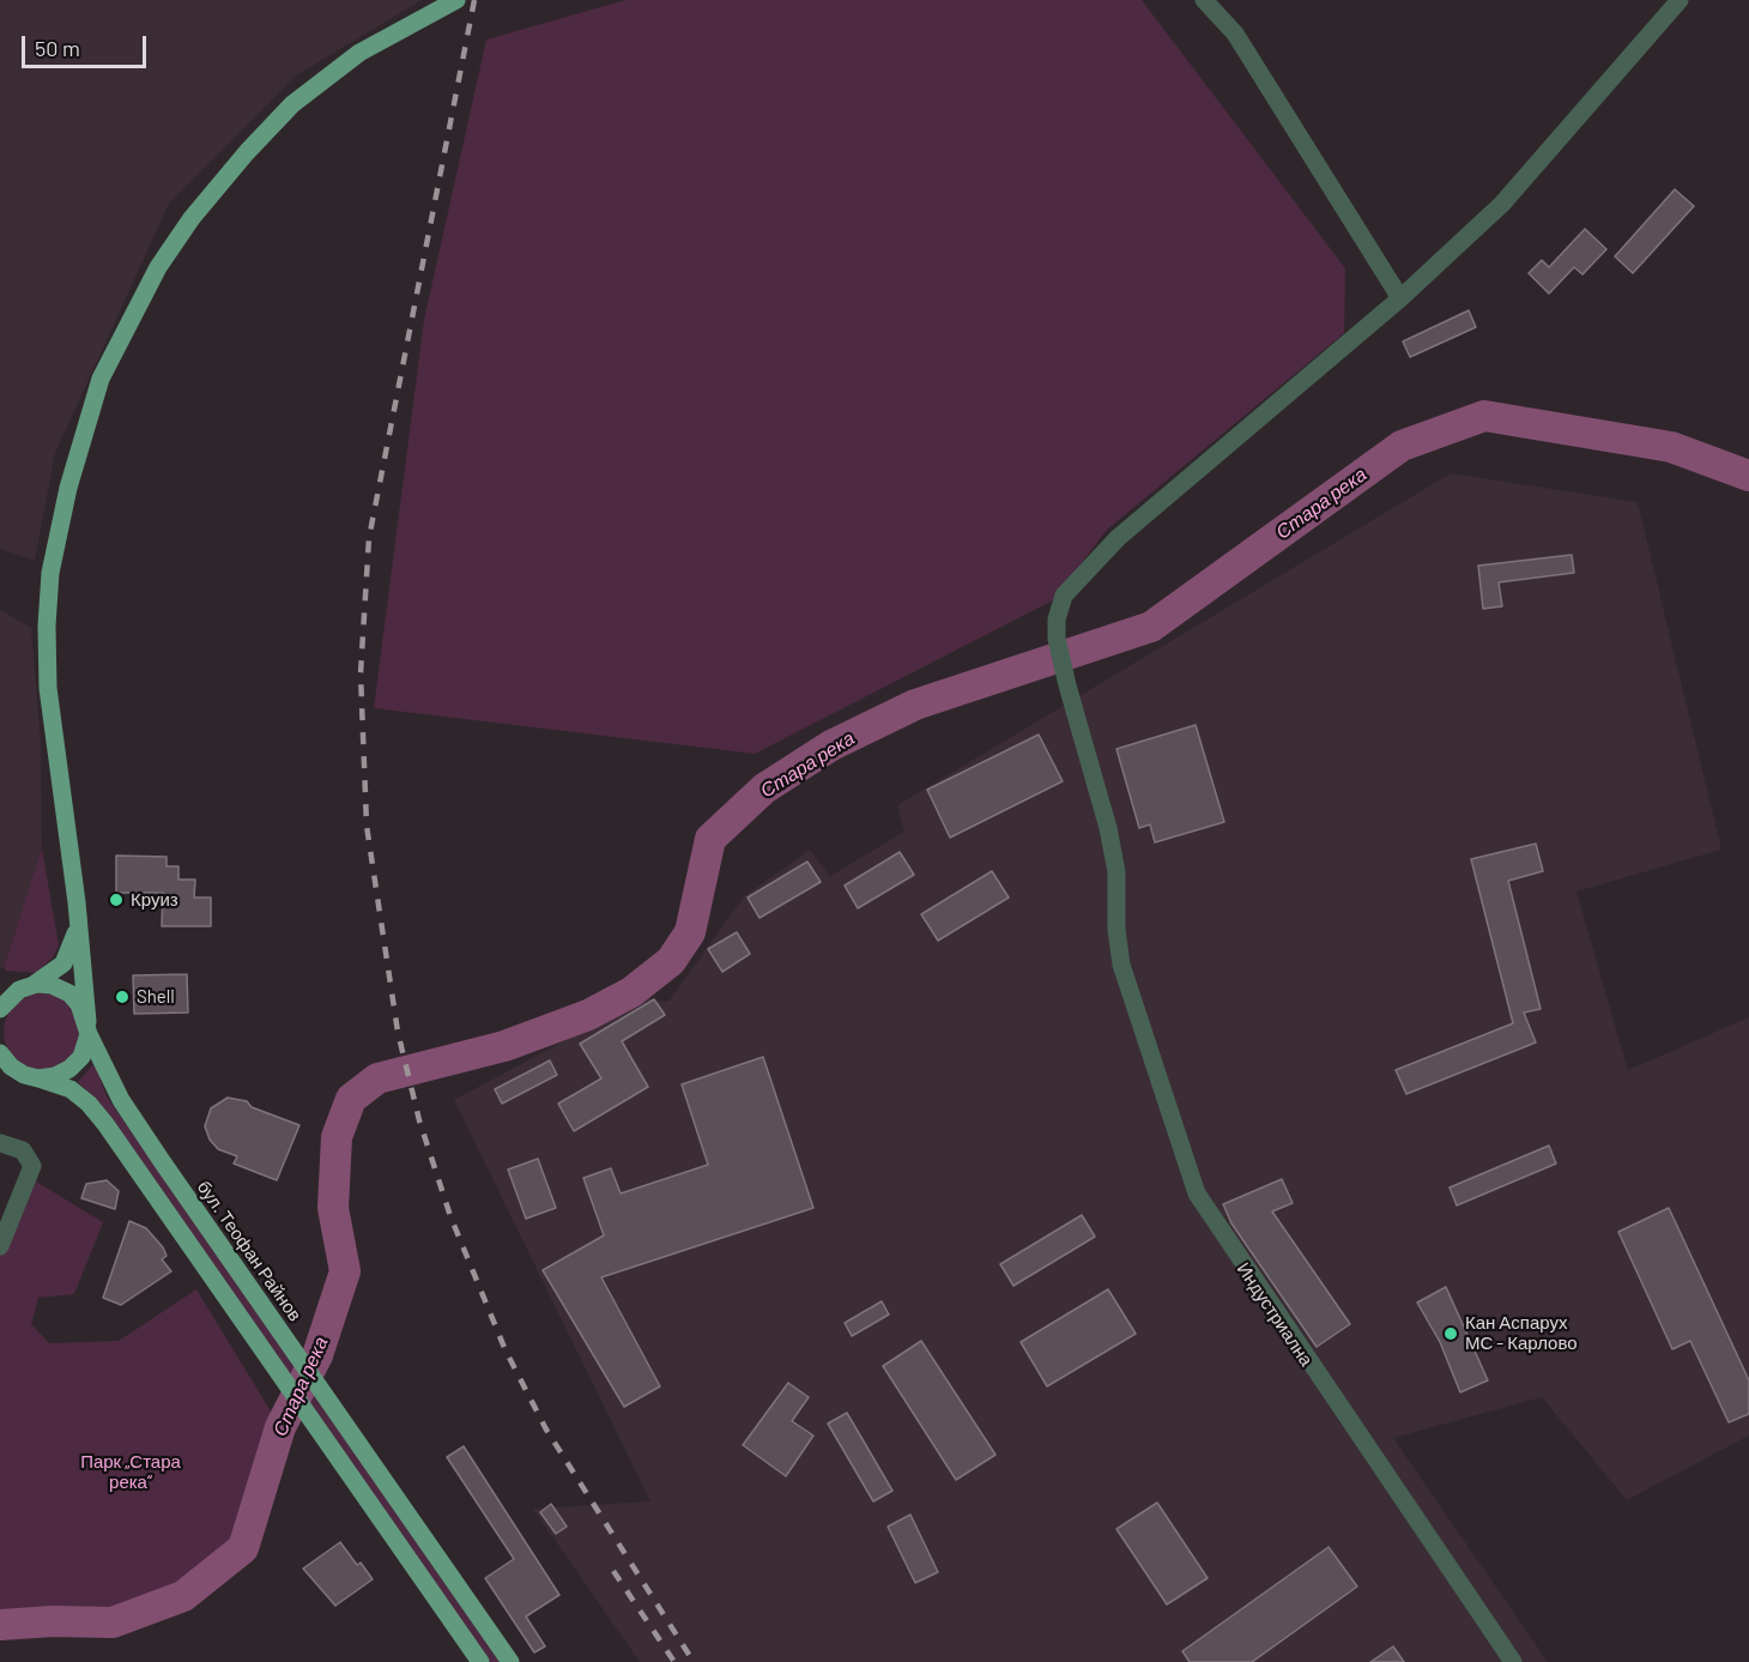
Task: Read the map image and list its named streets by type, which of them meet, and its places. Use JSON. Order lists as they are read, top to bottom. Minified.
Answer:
{"streets":{"main road":["бул. Теофан Райнов"],"street":["Индустриална"]},"water":["Стара река"],"parks":["Парк „Стара река“"],"places":["Круиз","Shell","Кан Аспарух МС - Карлово"],"scale_bar":"50 m"}
